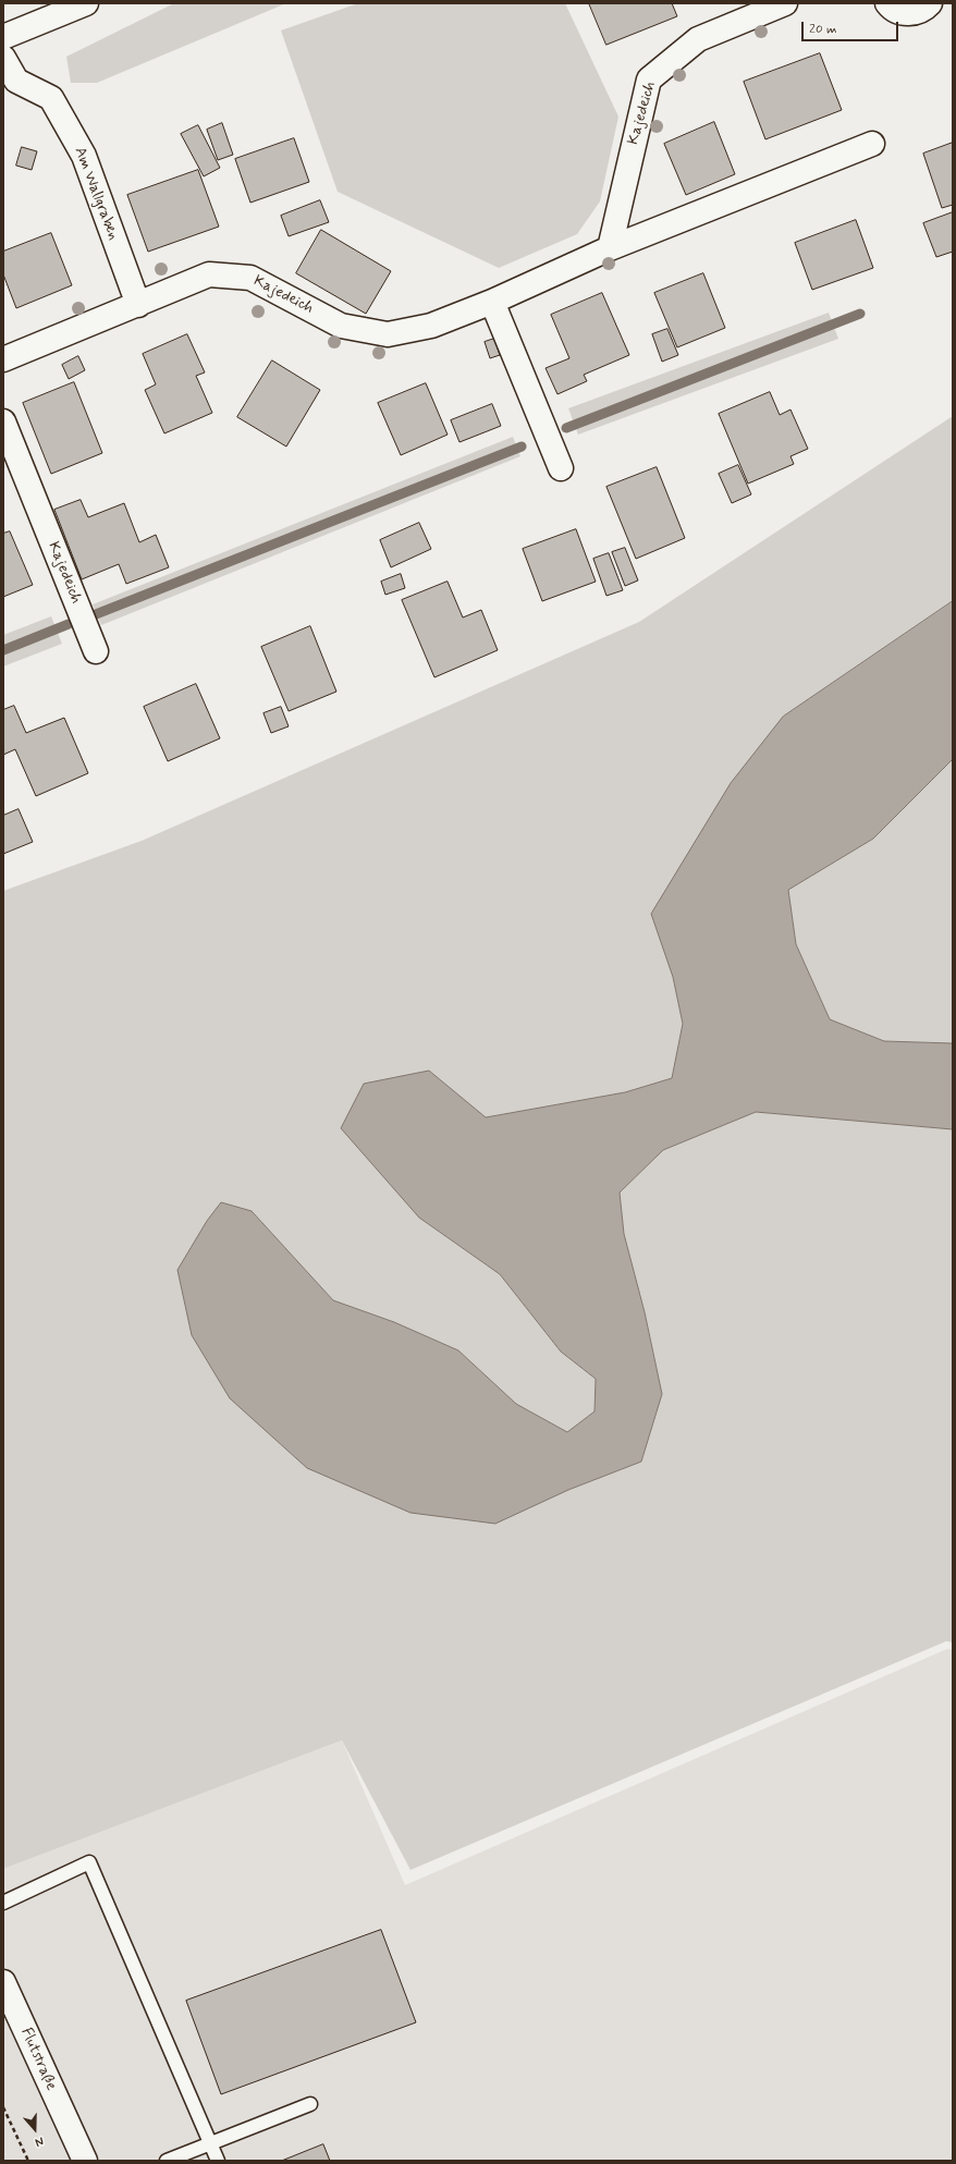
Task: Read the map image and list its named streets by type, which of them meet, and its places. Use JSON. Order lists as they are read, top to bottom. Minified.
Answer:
{"streets":{"street":["Kajedeich","Am Wallgraben","Flutstraße"]},"crossings":[["Kajedeich","Am Wallgraben"]],"scale_bar":"20 m","north":"bottom"}
